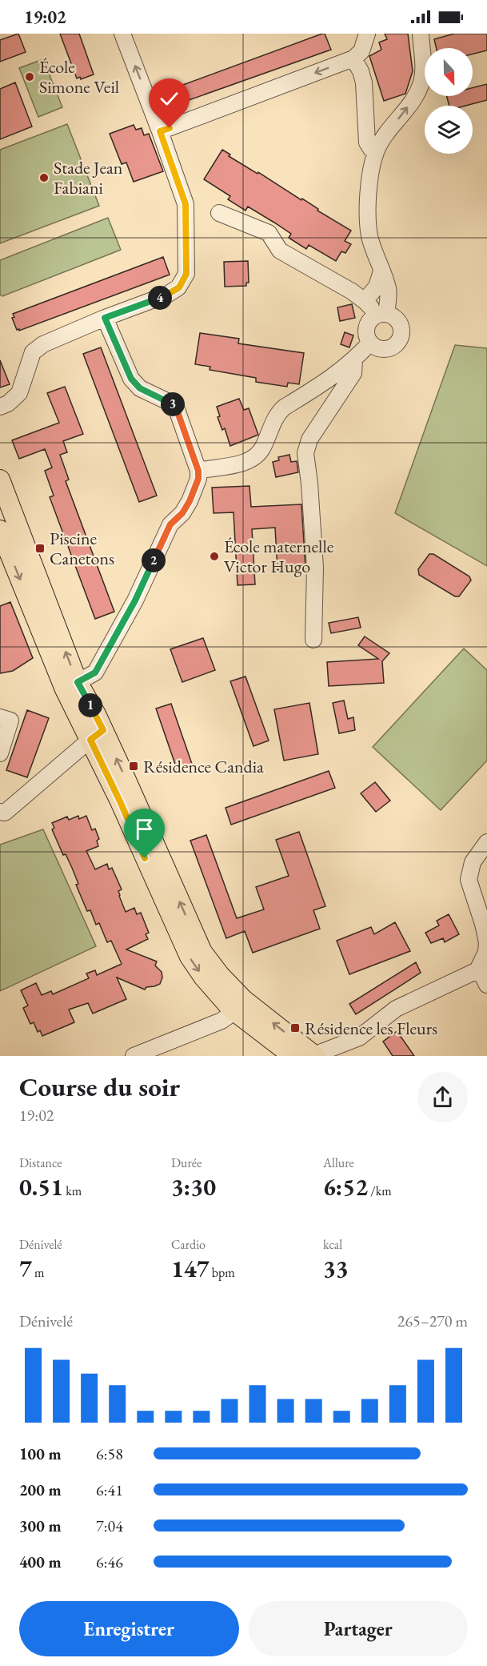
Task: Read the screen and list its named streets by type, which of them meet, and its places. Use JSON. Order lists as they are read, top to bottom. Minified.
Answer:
{"places":{"other":["École Simone Veil","Stade Jean Fabiani","École maternelle Victor Hugo"],"transit":["Piscine Canetons","Résidence Candia","Résidence les Fleurs"]},"north":"bottom","page":{"status":"19:02","pins":["4","3","2","1"],"heading":["Course du soir","19:02"],"stats":[["Distance","0.51 km"],["Durée","3:30"],["Allure","6:52 /km"],["Dénivelé","7 m"],["Cardio","147 bpm"],["kcal","33"]],"chart":["Dénivelé","265–270 m"],"list":[{"name":"100 m","note":"6:58"},{"name":"200 m","note":"6:41"},{"name":"300 m","note":"7:04"},{"name":"400 m","note":"6:46"}],"buttons":["Enregistrer","Partager"]}}
